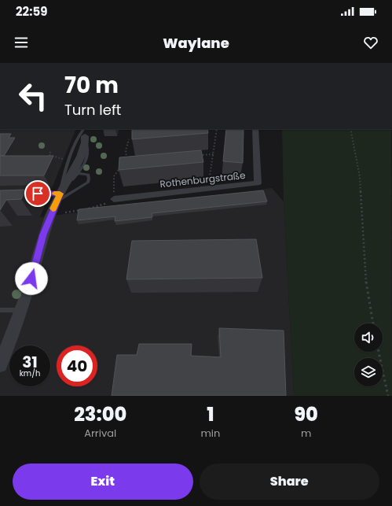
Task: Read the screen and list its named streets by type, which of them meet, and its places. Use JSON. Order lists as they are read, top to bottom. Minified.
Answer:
{"streets":{"street":["Rothenburgstraße"]},"page":{"status":"22:59","header":"Waylane","turn":["70 m","Turn left"],"speed":"31 km/h","limit":"40","eta":["23:00","Arrival","1","min","90","m"],"buttons":["Exit","Share"]}}
